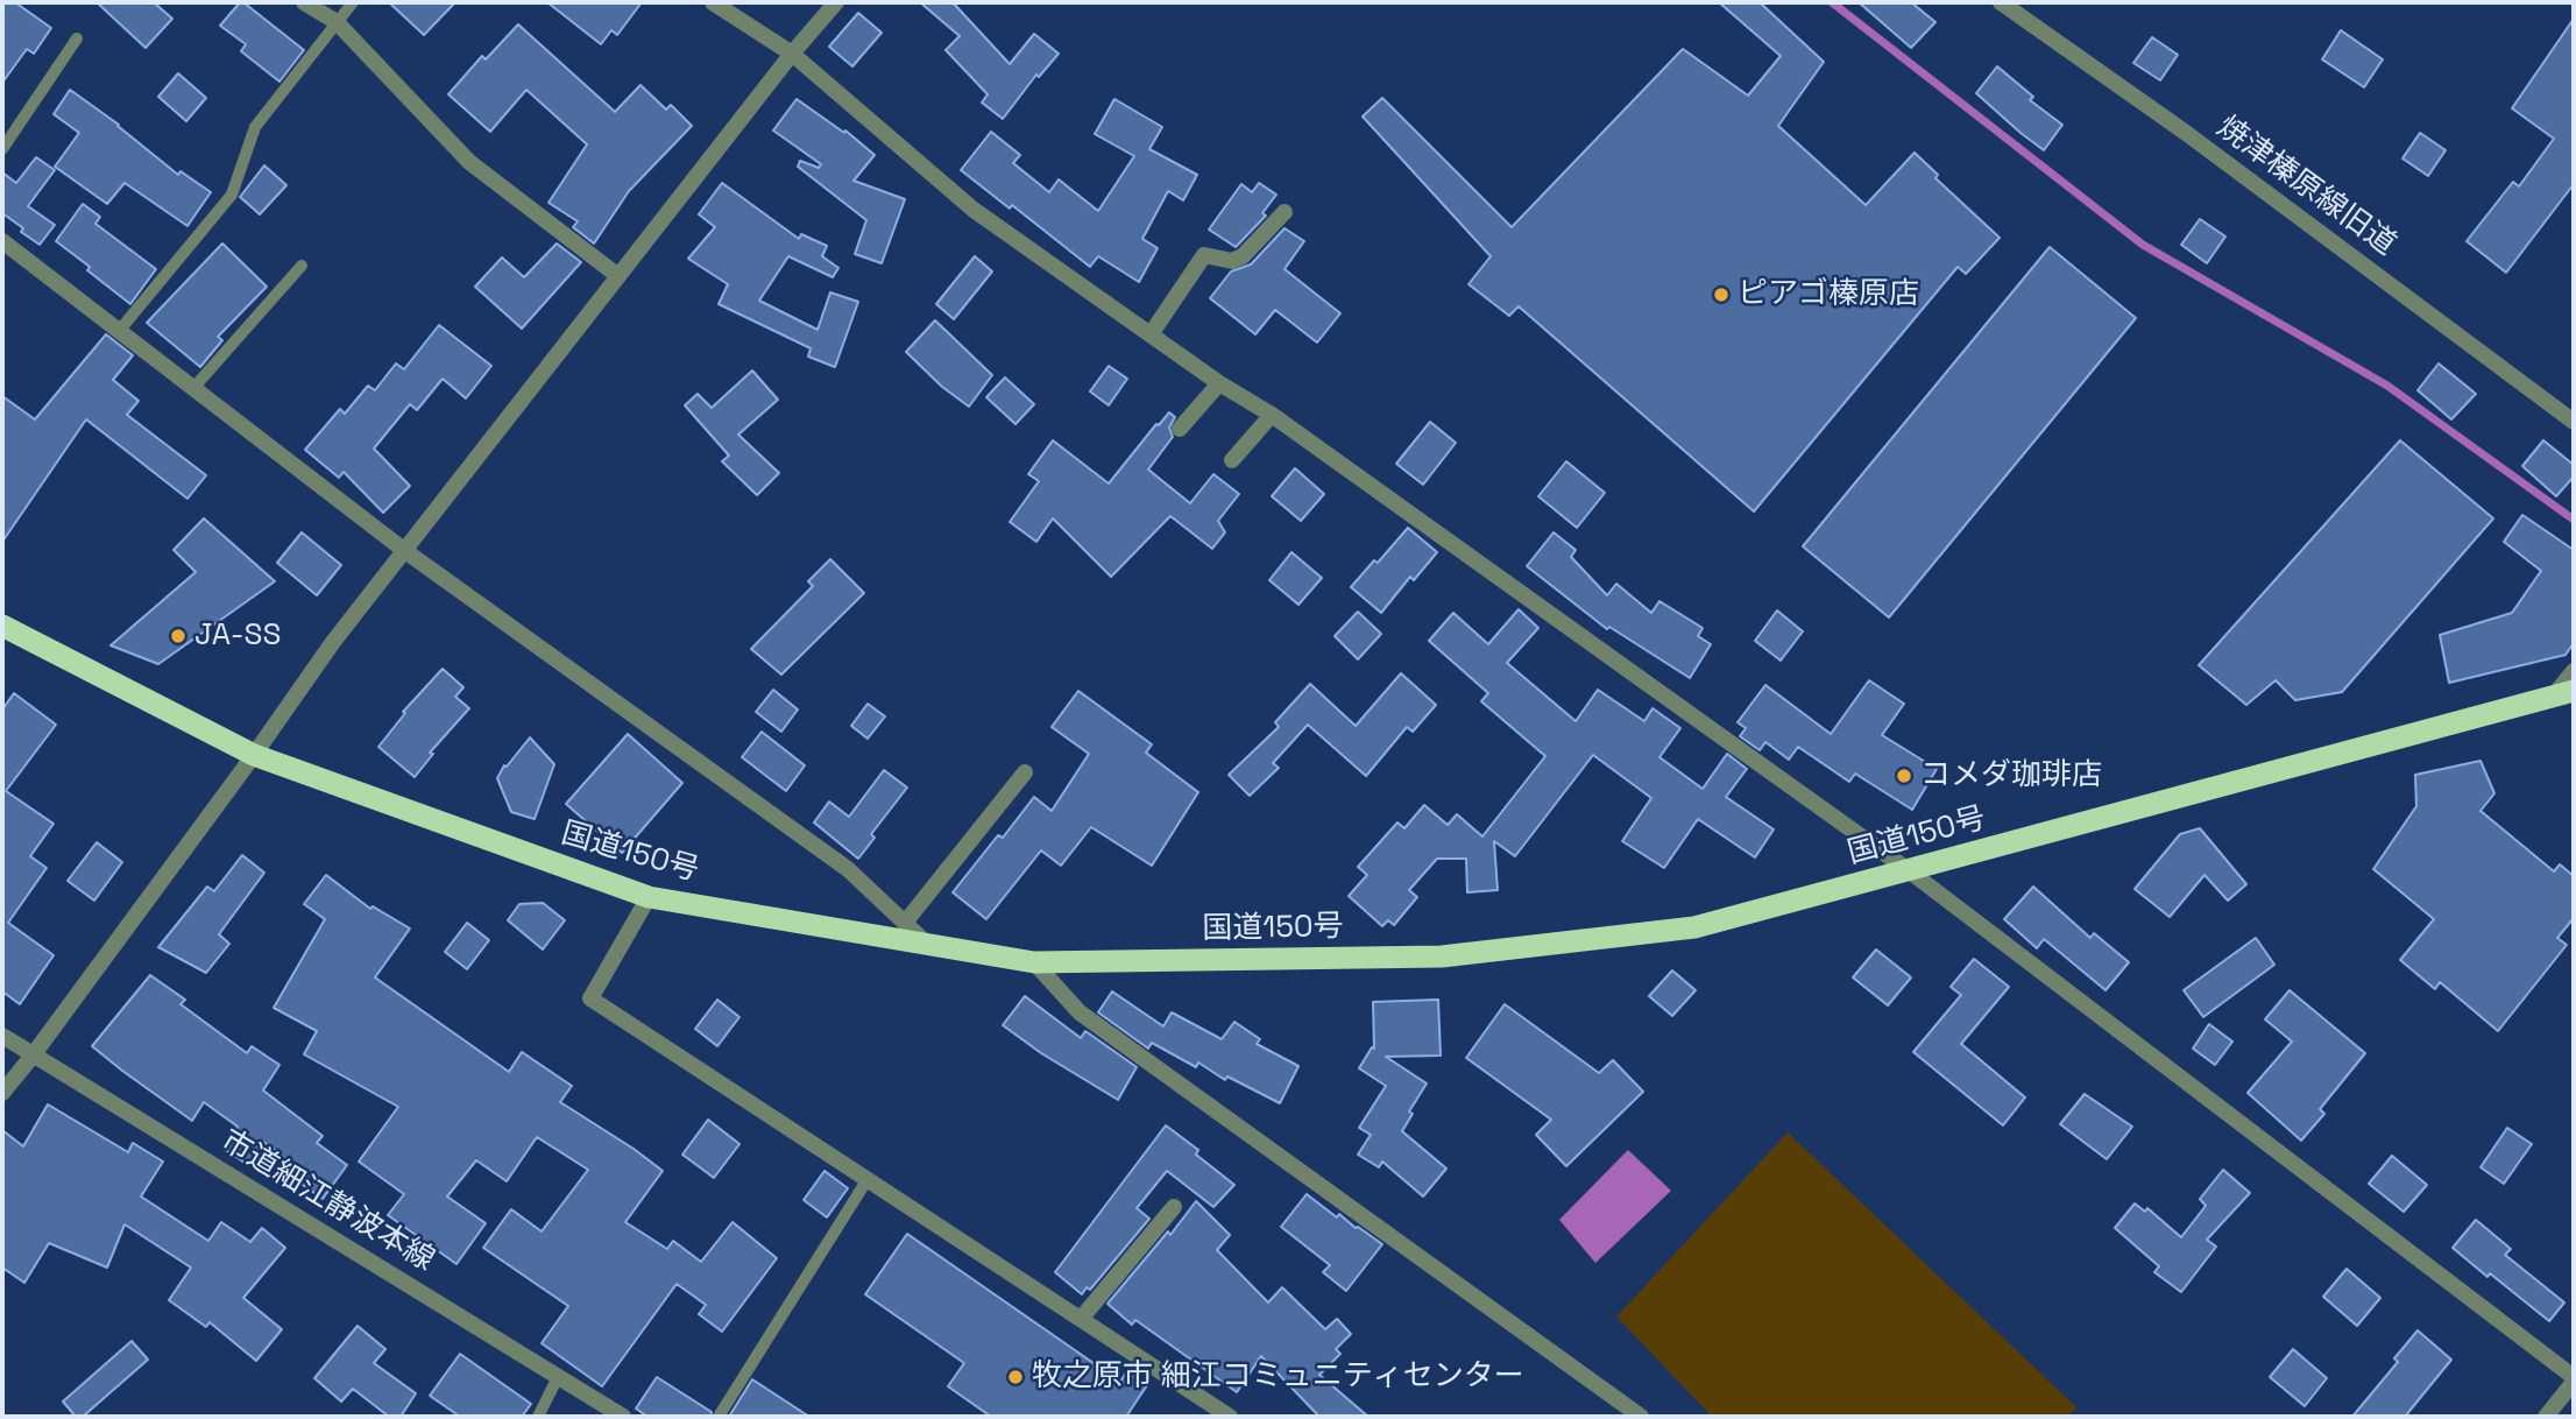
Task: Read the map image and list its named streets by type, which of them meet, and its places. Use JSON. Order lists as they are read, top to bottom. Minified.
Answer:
{"streets":{"highway":["国道150号"],"street":["焼津榛原線旧道","市道細江静波本線"]},"places":["ピアゴ榛原店","JA-SS","コメダ珈琲店","牧之原市 細江コミュニティセンター"]}
